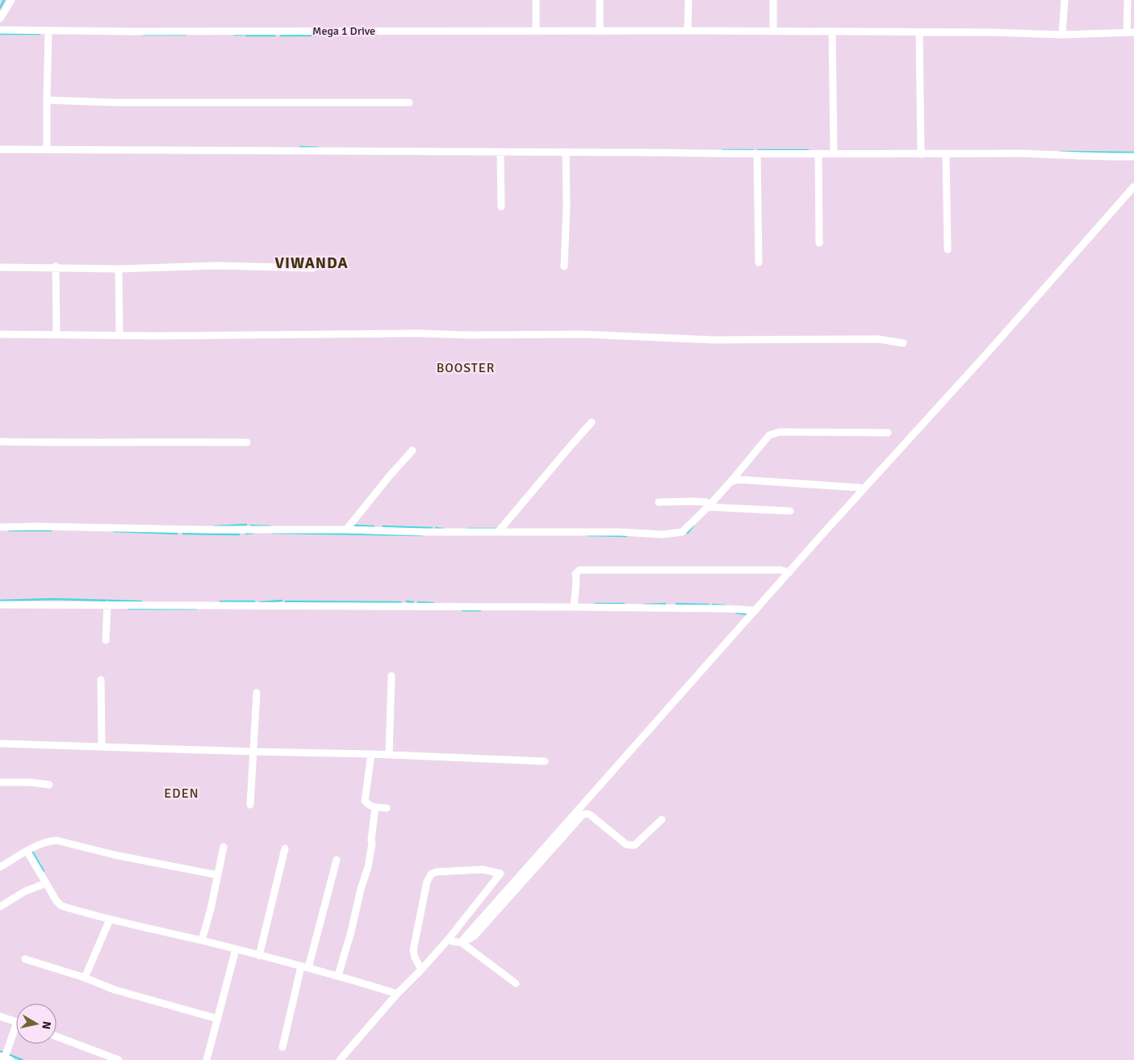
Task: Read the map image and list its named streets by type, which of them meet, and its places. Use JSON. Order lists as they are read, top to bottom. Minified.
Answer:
{"streets":{"street":["Mega 1 Drive"]},"districts":["VIWANDA","BOOSTER","EDEN"],"north":"right"}
